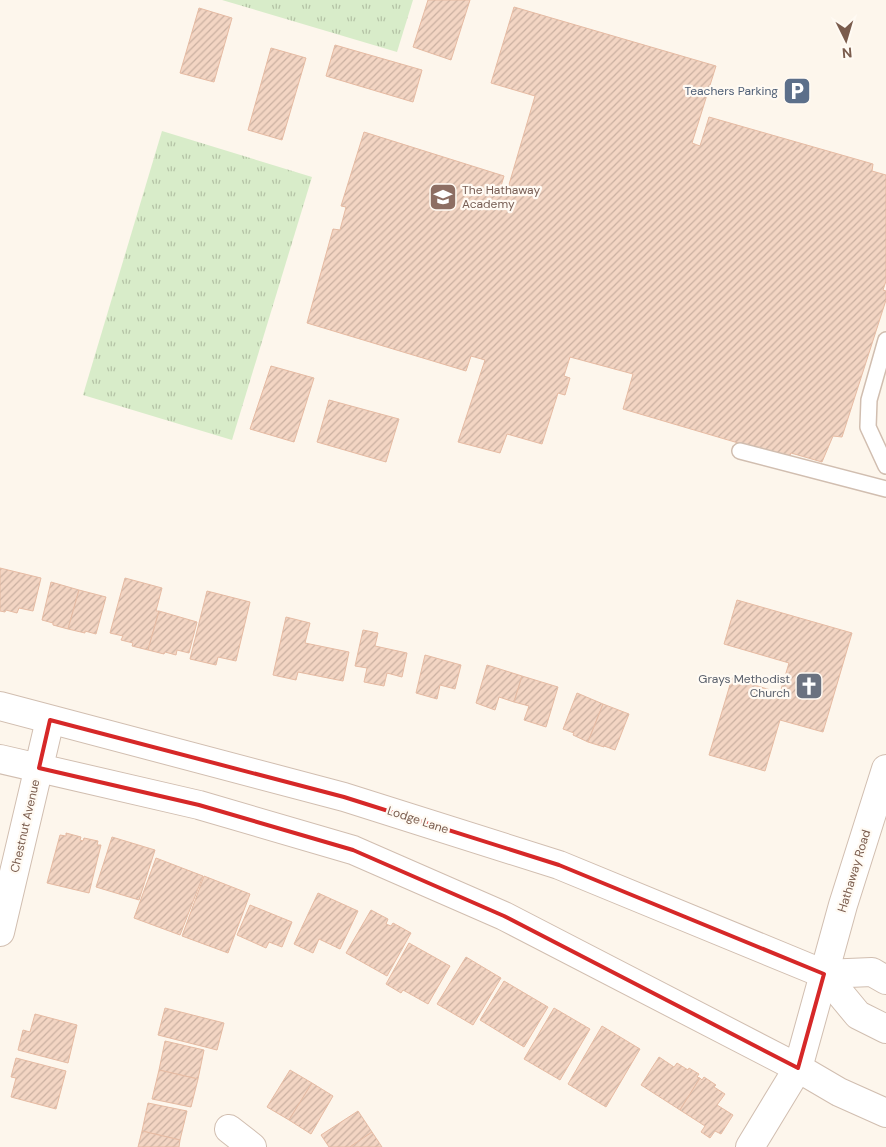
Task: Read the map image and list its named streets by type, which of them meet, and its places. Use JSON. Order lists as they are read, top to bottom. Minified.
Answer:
{"streets":{"street":["Lodge Lane","Chestnut Avenue","Hathaway Road"]},"crossings":[["Lodge Lane","Chestnut Avenue"],["Lodge Lane","Hathaway Road"]],"places":{"parking":["Teachers Parking"],"school or university":["The Hathaway Academy"],"church":["Grays Methodist Church"]},"north":"bottom"}
